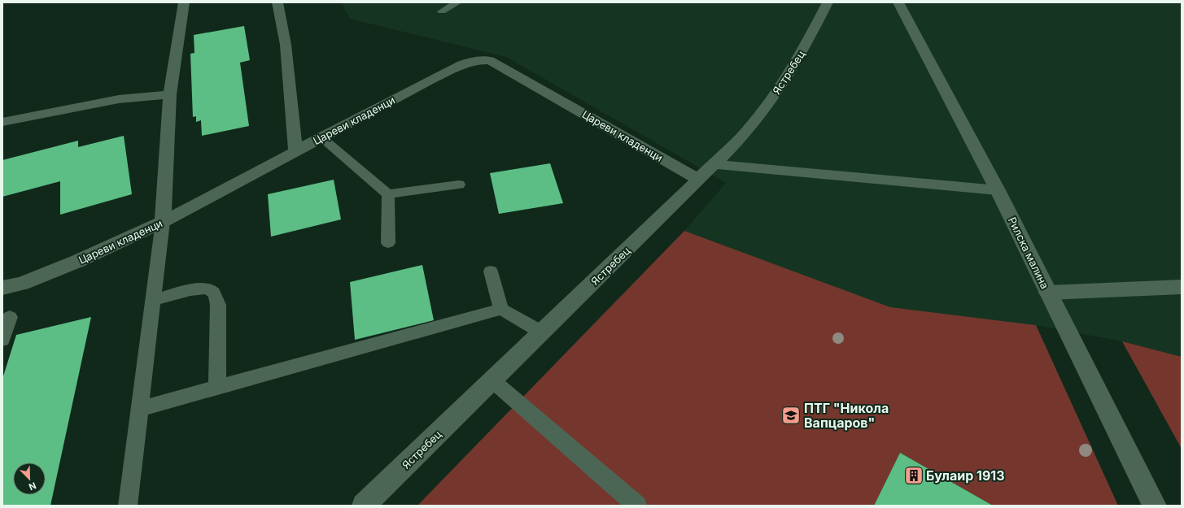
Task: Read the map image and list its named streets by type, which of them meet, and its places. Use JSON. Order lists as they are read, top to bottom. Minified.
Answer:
{"streets":{"street":["Ястребец","Цареви кладенци","Рилска малина"]},"crossings":[["Ястребец","Цареви кладенци"]],"places":{"school or university":["ПТГ \"Никола Вапцаров\""],"building":["Булаир 1913"]},"north":"bottom right"}
